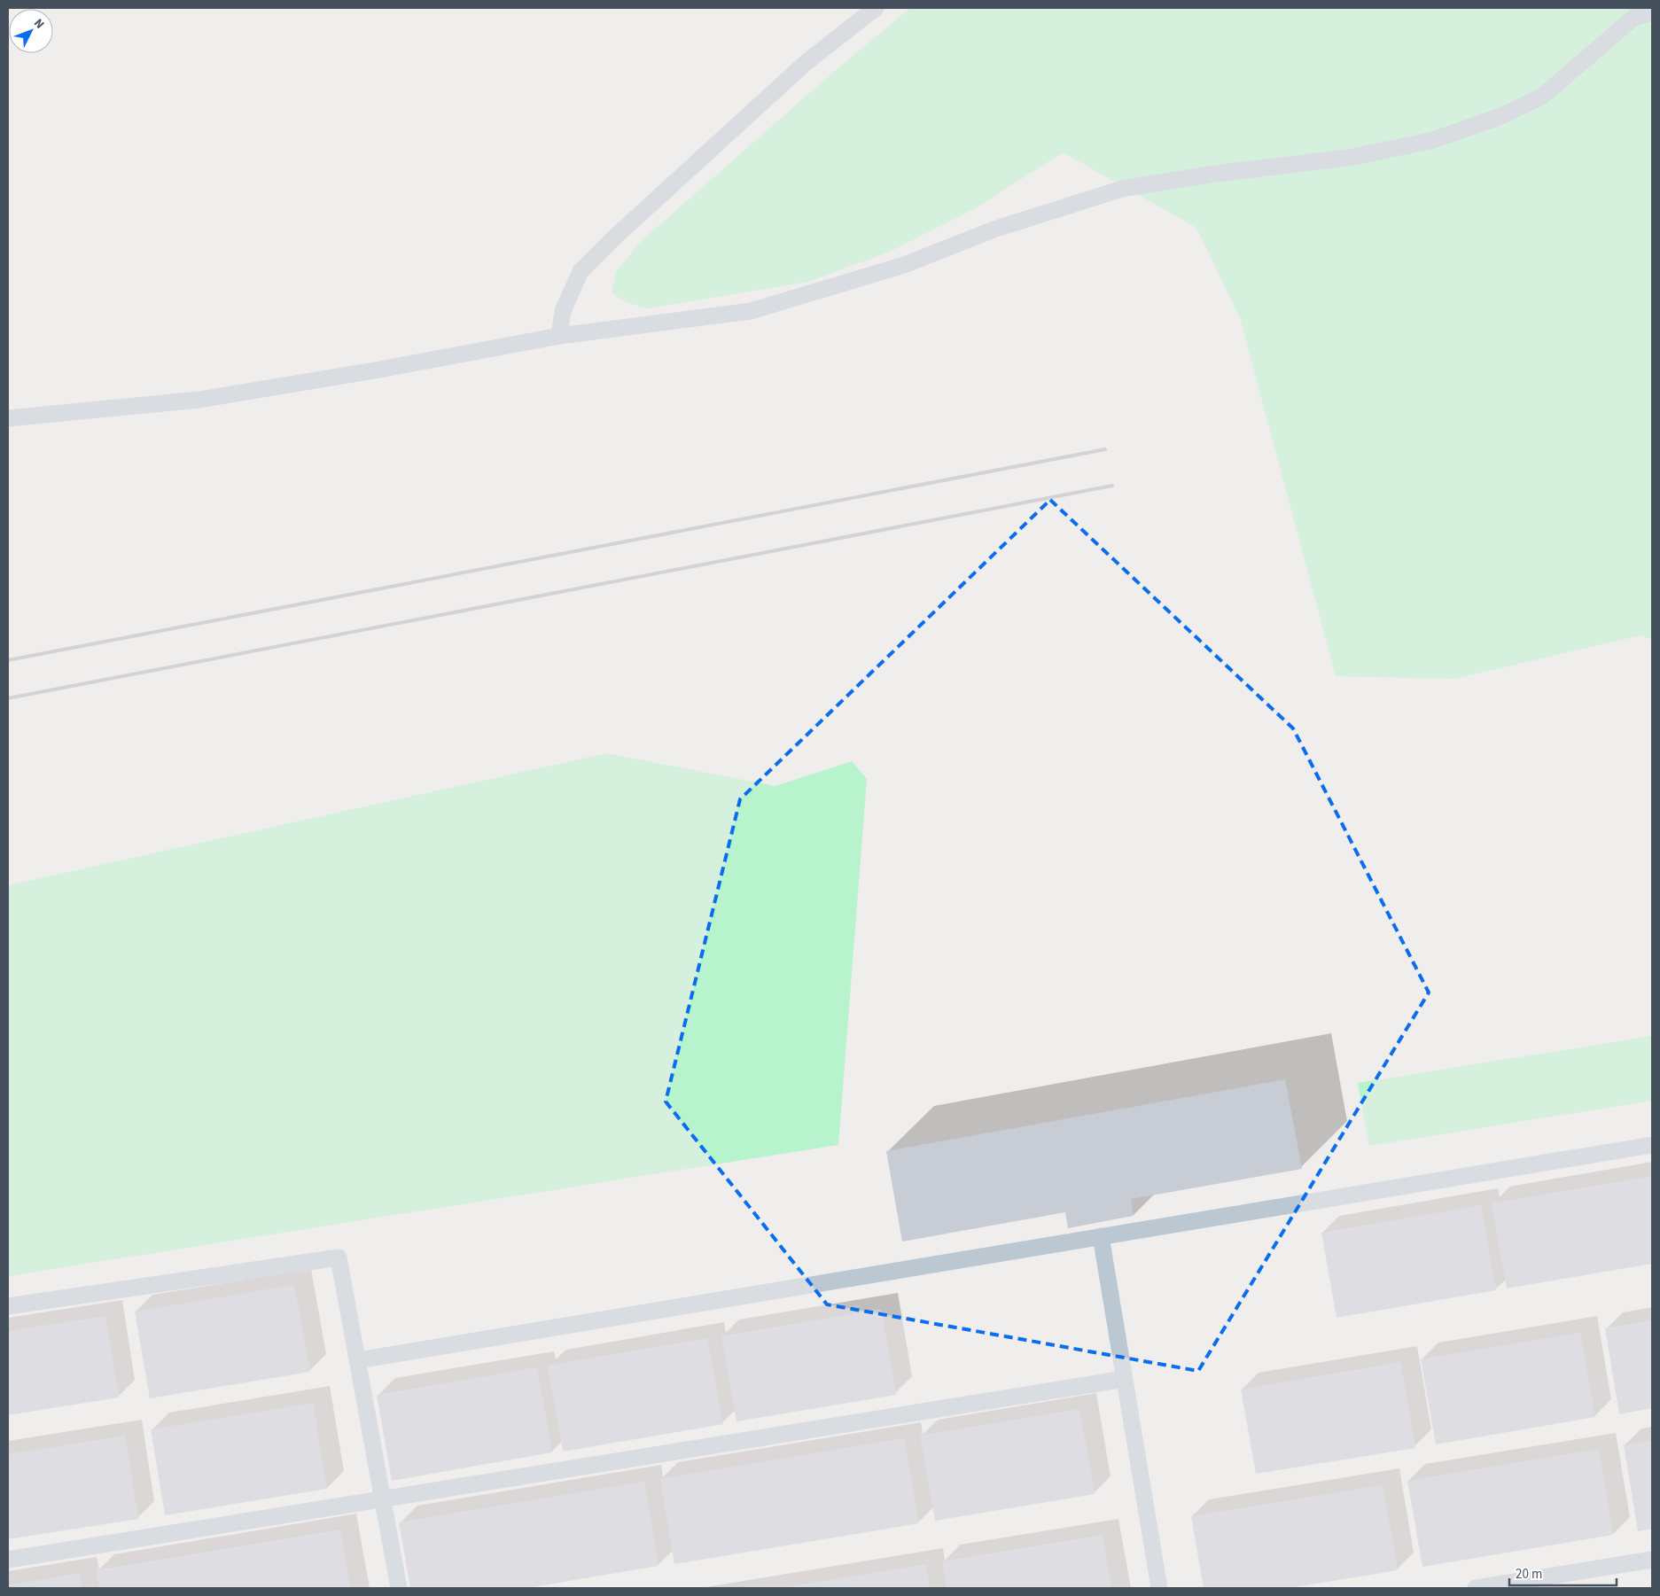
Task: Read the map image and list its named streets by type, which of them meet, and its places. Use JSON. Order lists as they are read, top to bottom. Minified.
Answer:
{"scale_bar":"20 m","north":"top right"}
